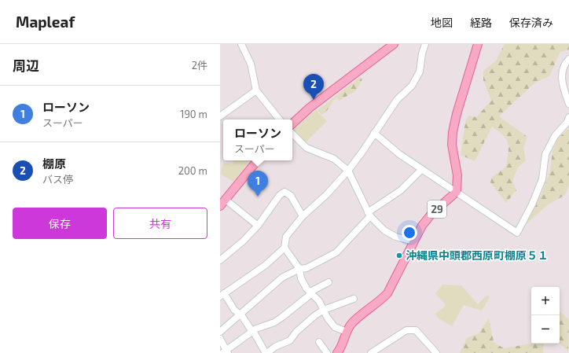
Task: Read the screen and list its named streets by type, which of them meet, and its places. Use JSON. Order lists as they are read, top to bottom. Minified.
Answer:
{"streets":{"main road":["29"]},"places":["沖縄県中頭郡西原町棚原５１"],"page":{"header":"Mapleaf","nav":["地図","経路","保存済み"],"heading":["周辺","2件"],"pins":["2","1"],"list":[{"mark":"1","name":"ローソン","note":"スーパー","value":"190 m"},{"mark":"2","name":"棚原","note":"バス停","value":"200 m"}],"popup":["ローソン","スーパー"],"buttons":["保存","共有"],"map_buttons":["+","−"]}}
